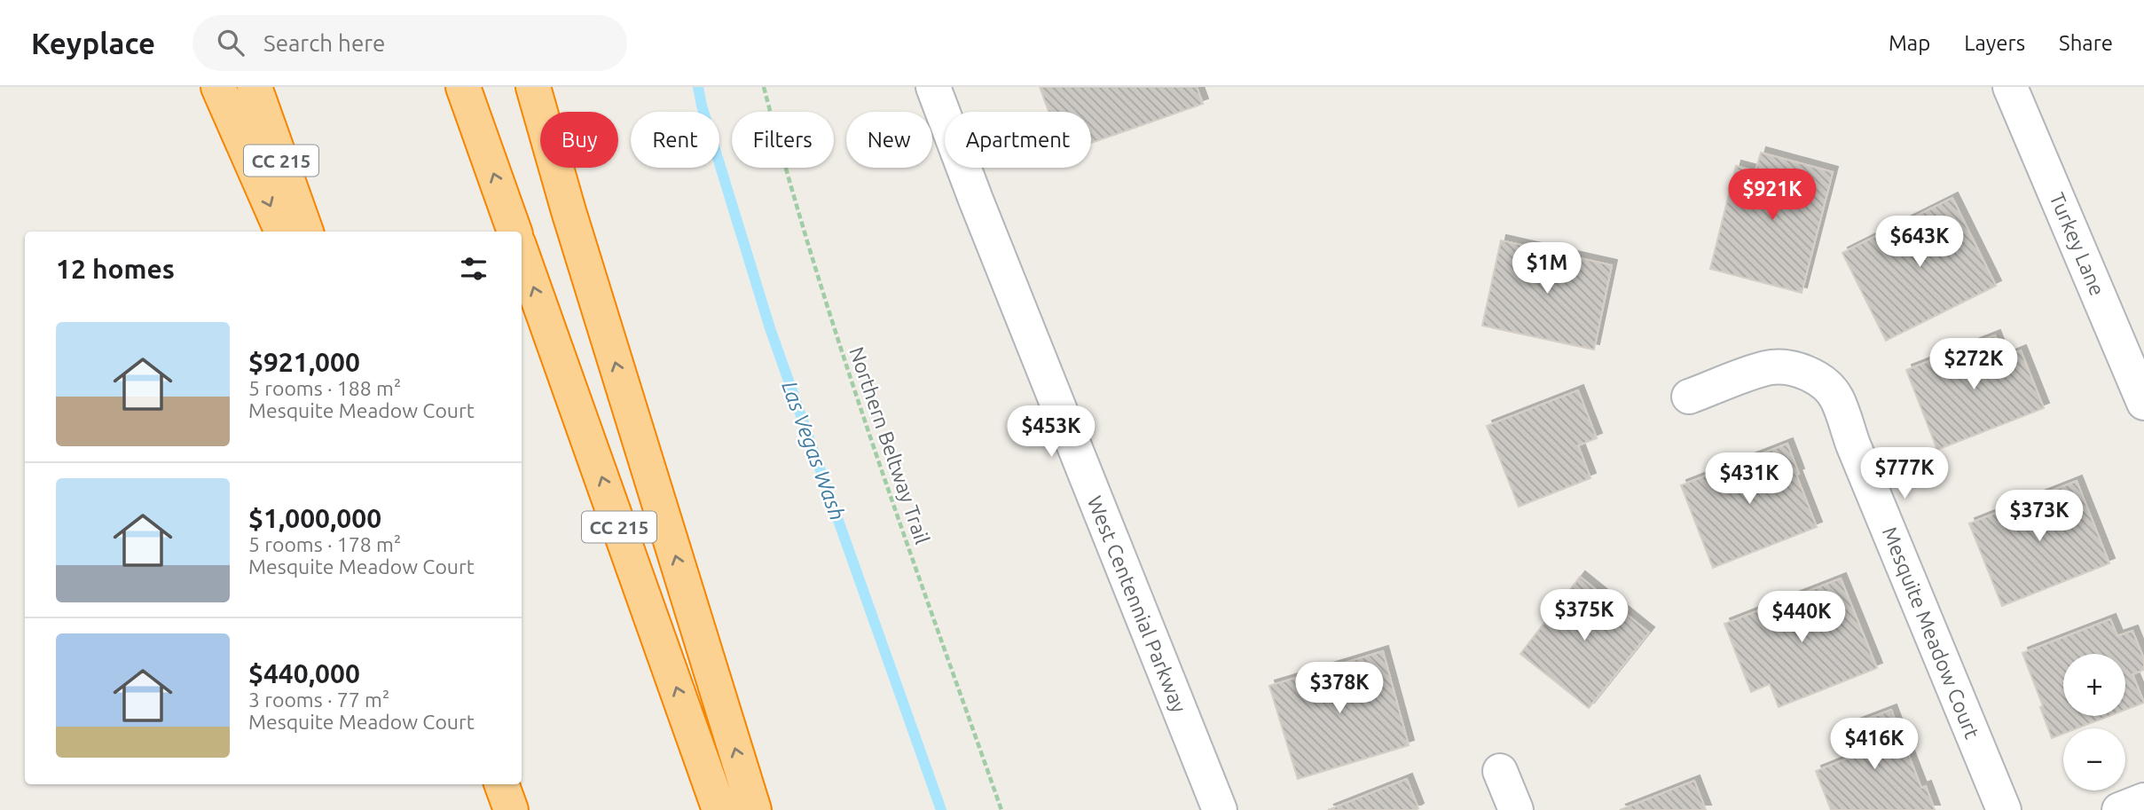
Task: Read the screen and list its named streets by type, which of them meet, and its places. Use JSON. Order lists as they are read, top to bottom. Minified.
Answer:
{"streets":{"highway":["CC 215"],"street":["Turkey Lane","West Centennial Parkway","Mesquite Meadow Court"],"path":["Northern Beltway Trail"]},"water":["Las Vegas Wash"],"page":{"header":"Keyplace","search":"Search here","nav":["Map","Layers","Share"],"chip":["Buy","Rent","Filters","New","Apartment"],"price":["$921K","$643K","$1M","$272K","$453K","$777K","$431K","$373K","$375K","$440K","$378K","$416K"],"heading":"12 homes","list":[{"name":"$921,000","note":"5 rooms · 188 m² · Mesquite Meadow Court"},{"name":"$1,000,000","note":"5 rooms · 178 m² · Mesquite Meadow Court"},{"name":"$440,000","note":"3 rooms · 77 m² · Mesquite Meadow Court"}],"map_buttons":["+","−"]}}
